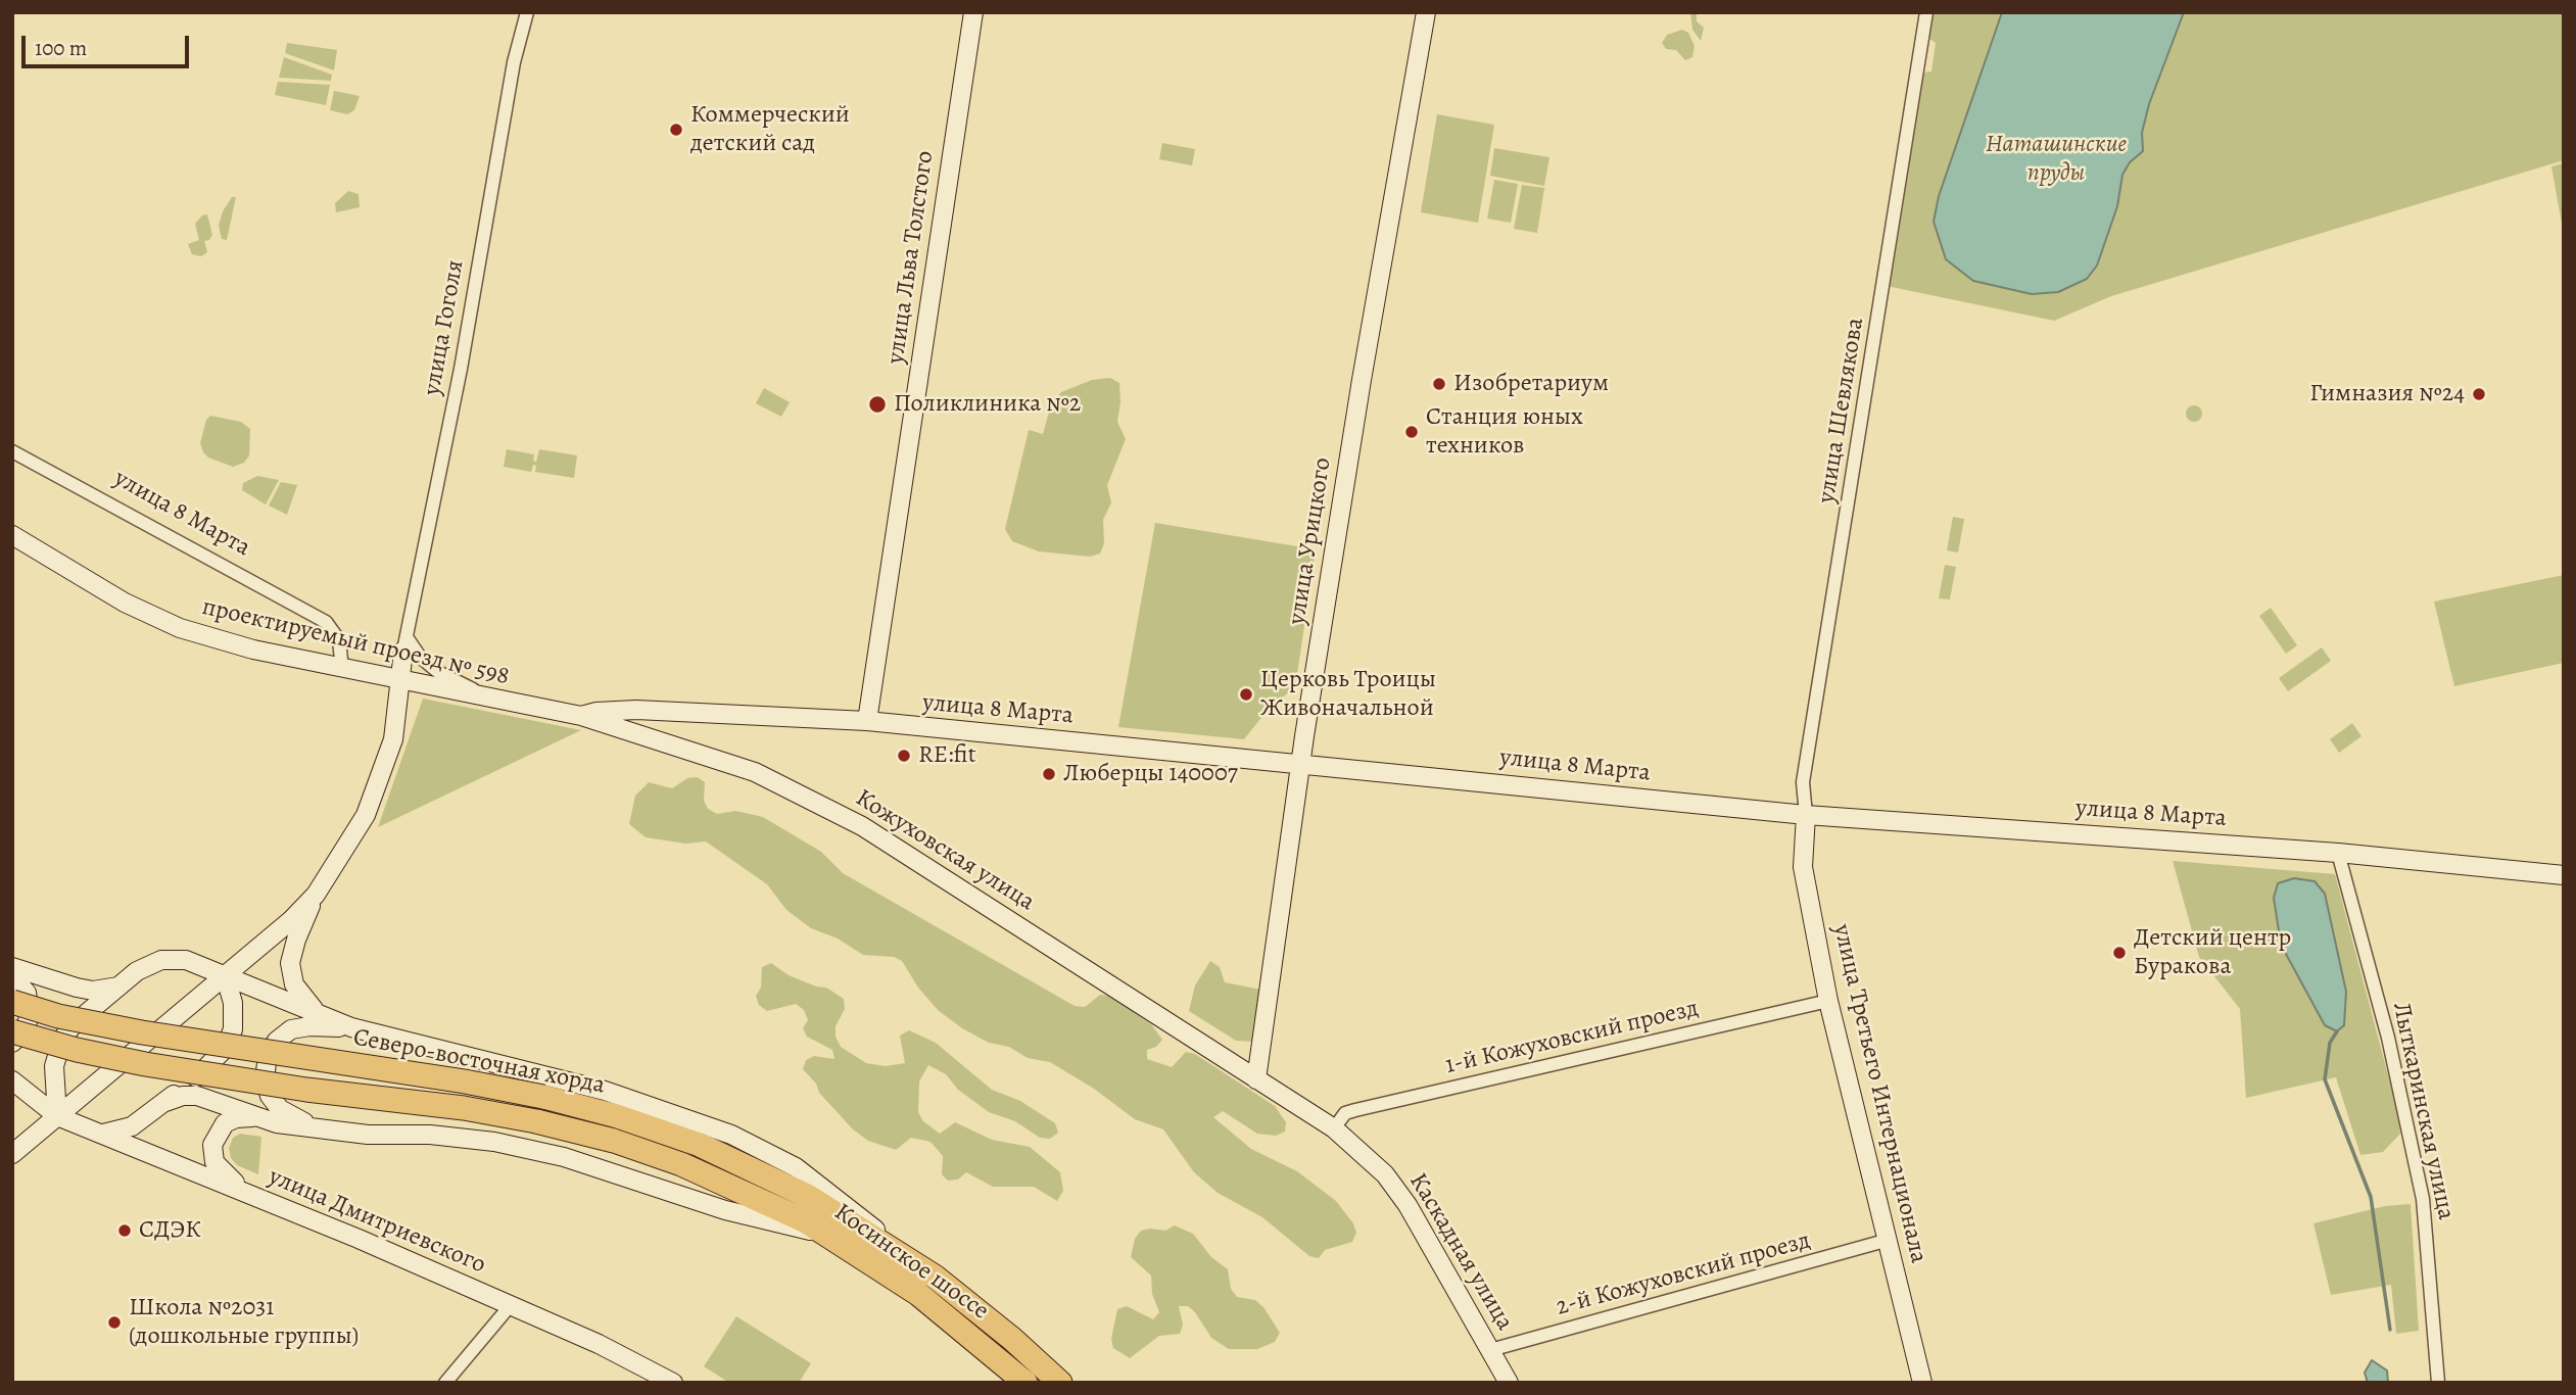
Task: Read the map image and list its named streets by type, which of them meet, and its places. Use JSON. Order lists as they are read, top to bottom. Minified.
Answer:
{"streets":{"highway":["Северо-восточная хорда","Косинское шоссе"],"street":["улица Льва Толстого","улица Гоголя","улица Шевлякова","улица 8 Марта","улица Урицкого","проектируемый проезд № 598","Кожуховская улица","1-й Кожуховский проезд","улица Третьего Интернационала","Лыткаринская улица","улица Дмитриевского","Каскадная улица","2-й Кожуховский проезд"]},"crossings":[["улица Льва Толстого","улица 8 Марта"],["улица Шевлякова","улица 8 Марта"],["улица Шевлякова","улица Третьего Интернационала"],["улица 8 Марта","улица Урицкого"],["улица 8 Марта","проектируемый проезд № 598"],["улица 8 Марта","Кожуховская улица"],["улица 8 Марта","улица Третьего Интернационала"],["улица 8 Марта","Лыткаринская улица"],["улица Урицкого","Кожуховская улица"],["улица Урицкого","Каскадная улица"],["проектируемый проезд № 598","Кожуховская улица"],["Кожуховская улица","Каскадная улица"],["1-й Кожуховский проезд","улица Третьего Интернационала"],["1-й Кожуховский проезд","Каскадная улица"],["Северо-восточная хорда","Косинское шоссе"],["улица Третьего Интернационала","2-й Кожуховский проезд"],["Каскадная улица","2-й Кожуховский проезд"]],"parks":["Наташинские пруды"],"places":["Коммерческий детский сад","Изобретариум","Гимназия №24","Поликлиника №2","Станция юных техников","Церковь Троицы Живоначальной","RE:fit","Люберцы 140007","Детский центр Буракова","СДЭК","Школа №2031 (дошкольные группы)"],"scale_bar":"100 m"}
